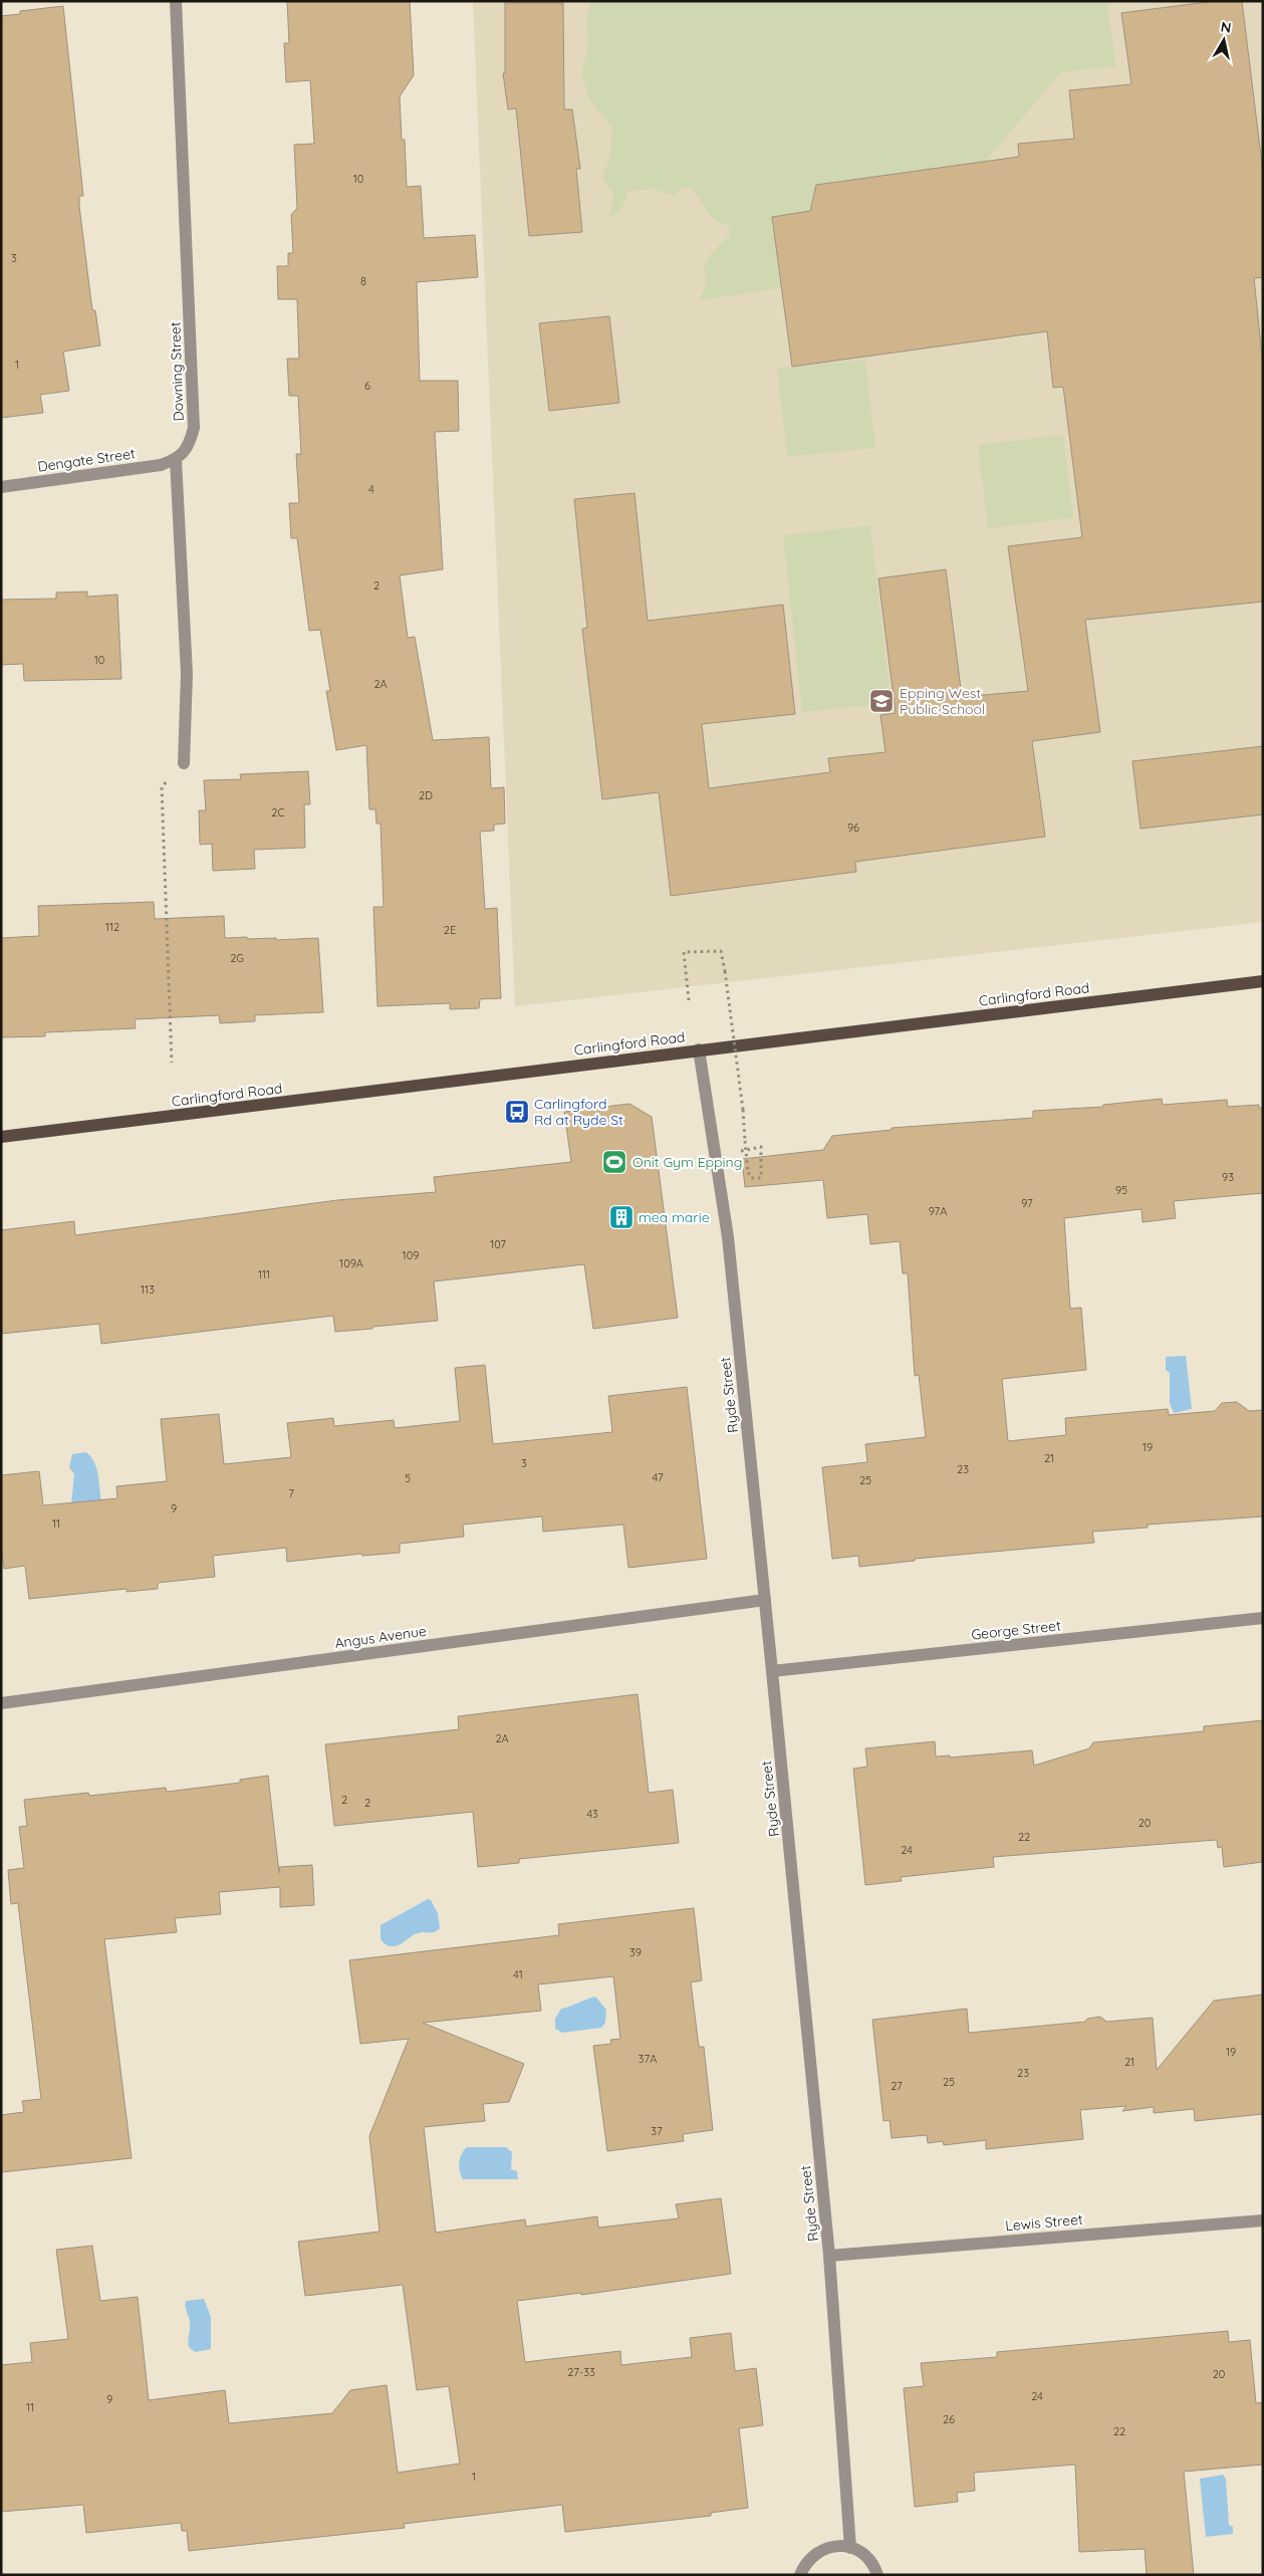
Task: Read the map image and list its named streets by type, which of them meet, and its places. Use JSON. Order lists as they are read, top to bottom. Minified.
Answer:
{"streets":{"main road":["Carlingford Road"],"street":["Downing Street","Dengate Street","Ryde Street","George Street","Angus Avenue","Lewis Street"]},"crossings":[["Downing Street","Dengate Street"],["Carlingford Road","Ryde Street"],["Ryde Street","George Street"],["Ryde Street","Angus Avenue"],["Ryde Street","Lewis Street"]],"places":{"school or university":["Epping West Public School"],"bus stop":["Carlingford Rd at Ryde St"],"sports":["Onit Gym Epping"],"building":["mea marie"]},"house_numbers":["10","3","8","1","6","4","2","10","2A","2D","2C","96","112","2E","2G","93","95","97","97A","107","109","109A","111","113","19","21","3","23","47","5","25","7","9","11","2A","2","2","43","20","22","24","39","41","19","37A","21","23","25","27","37","27-33","20","24","9","11","26","22","1"],"north":"top"}
